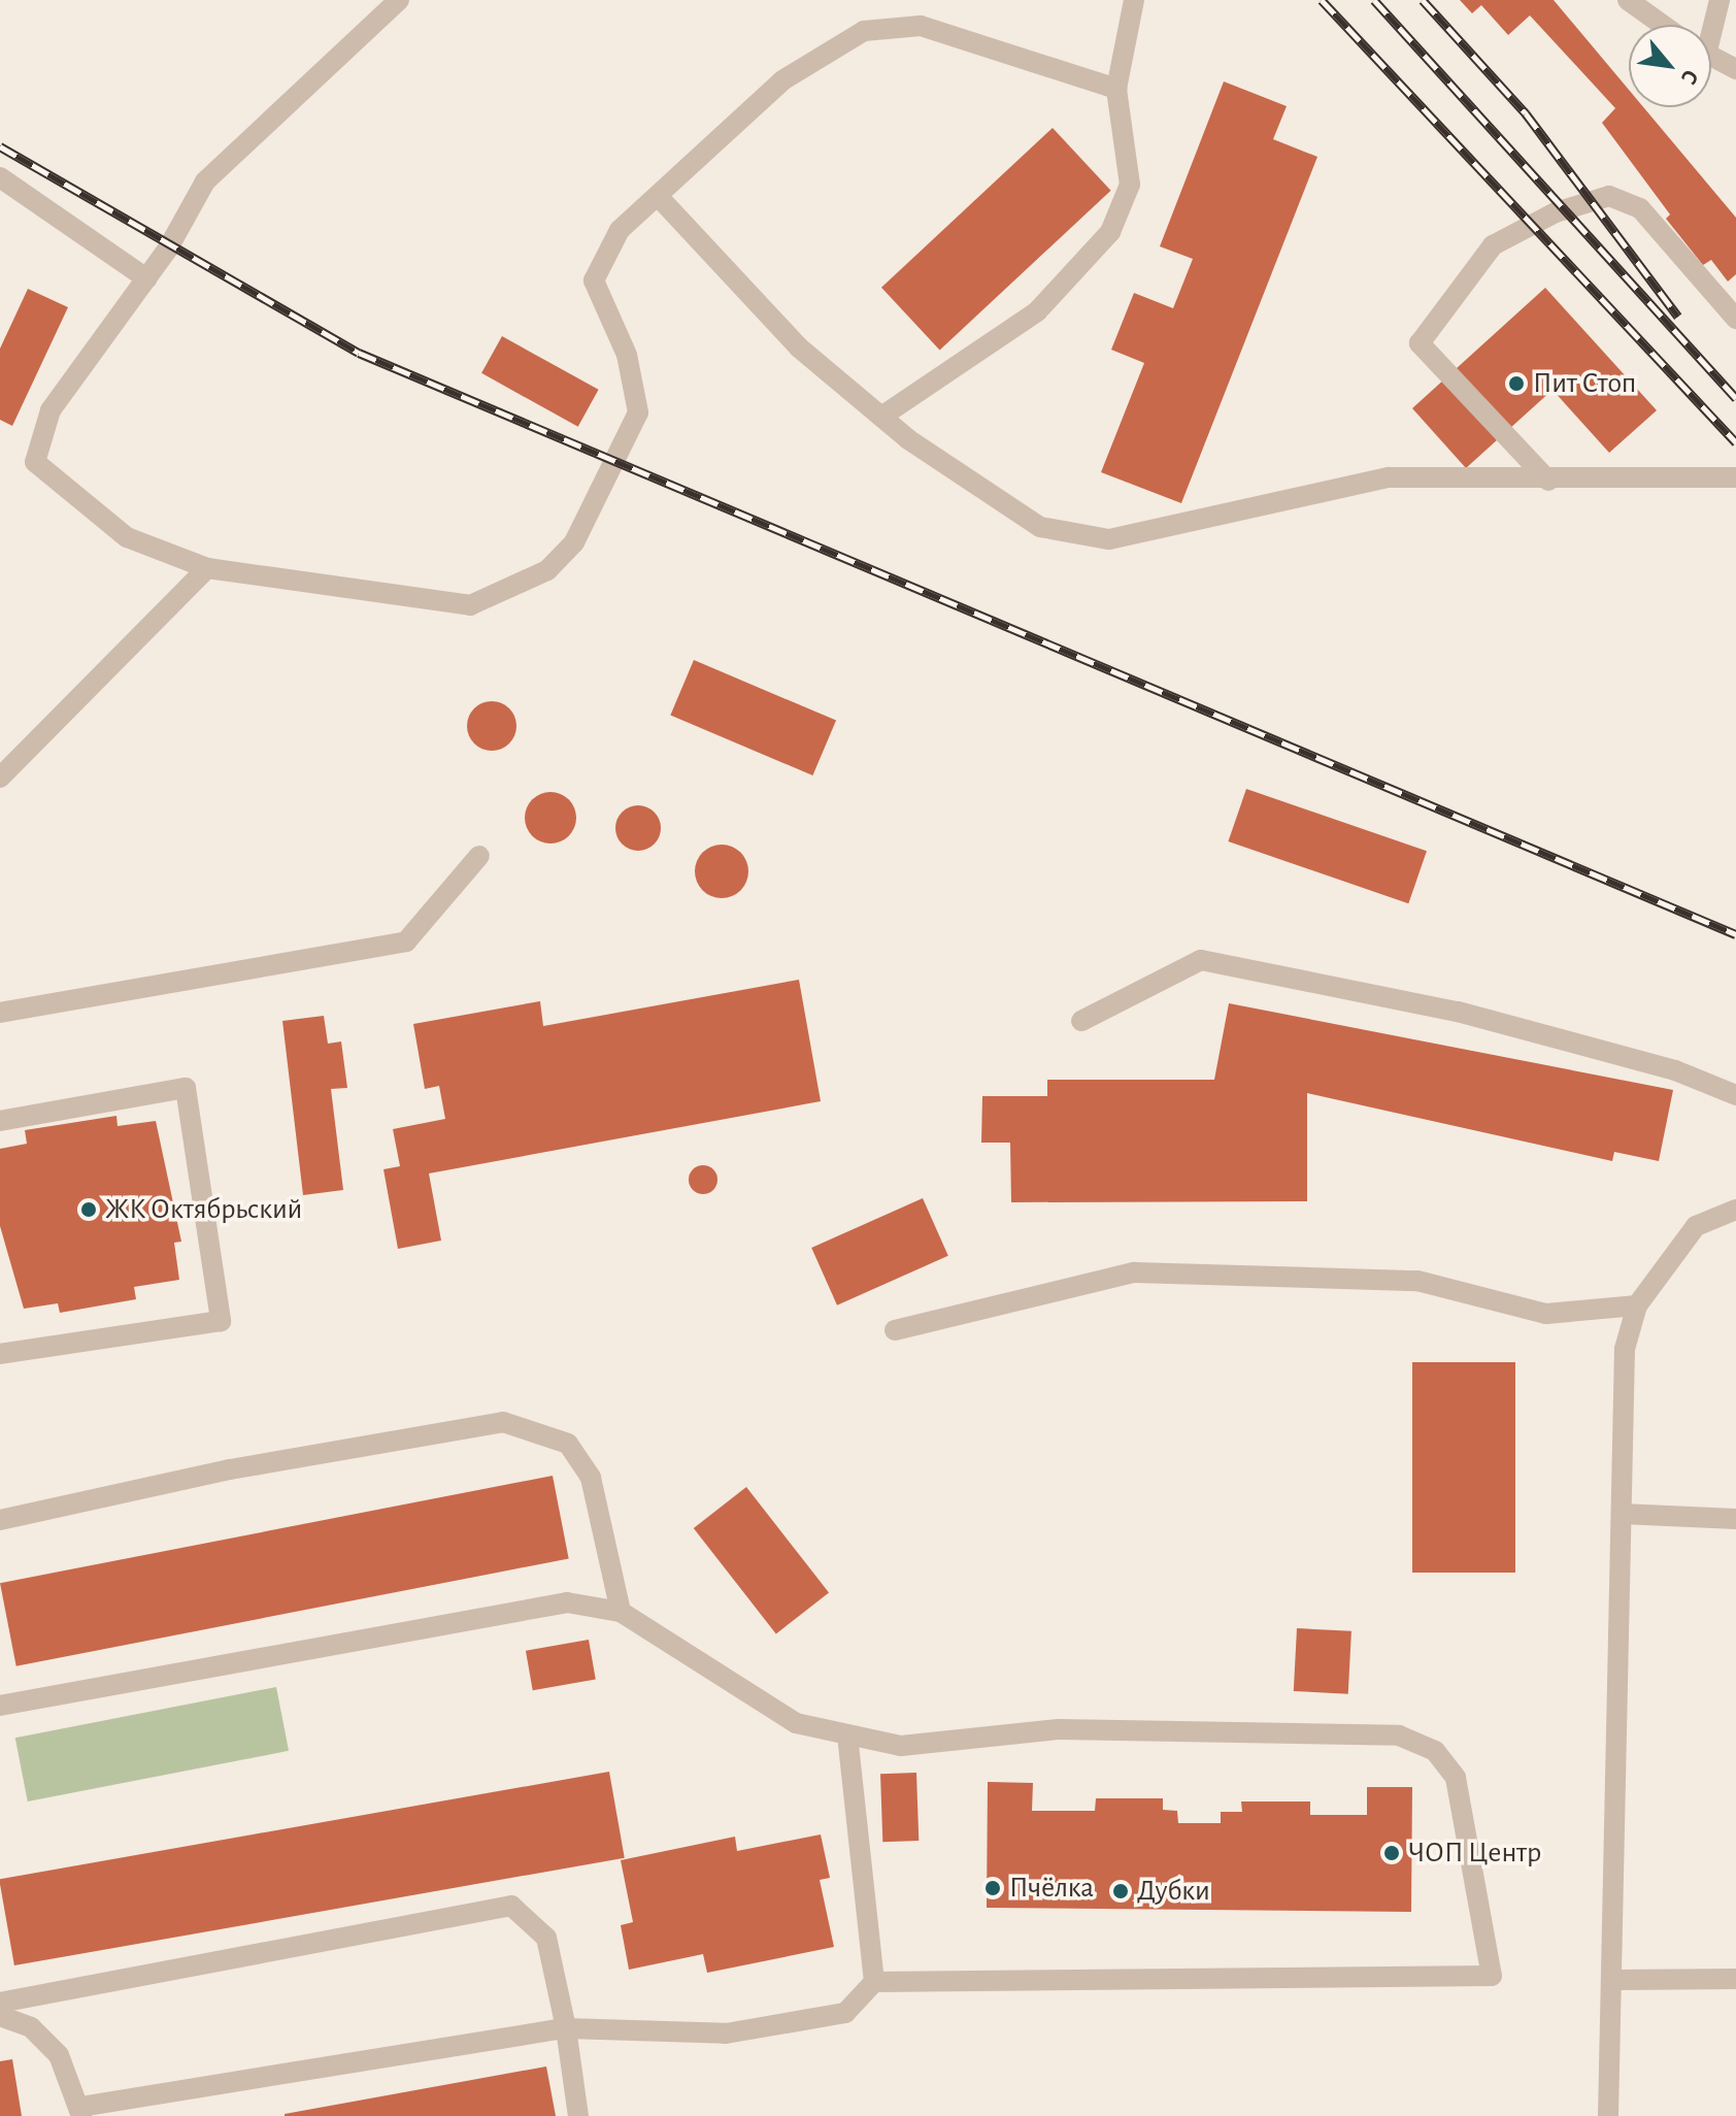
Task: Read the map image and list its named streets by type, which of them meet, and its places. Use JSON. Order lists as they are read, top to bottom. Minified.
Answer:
{"places":["Пит Стоп","ЖК Октябрьский","ЧОП Центр","Пчёлка","Дубки"],"north":"bottom right"}
